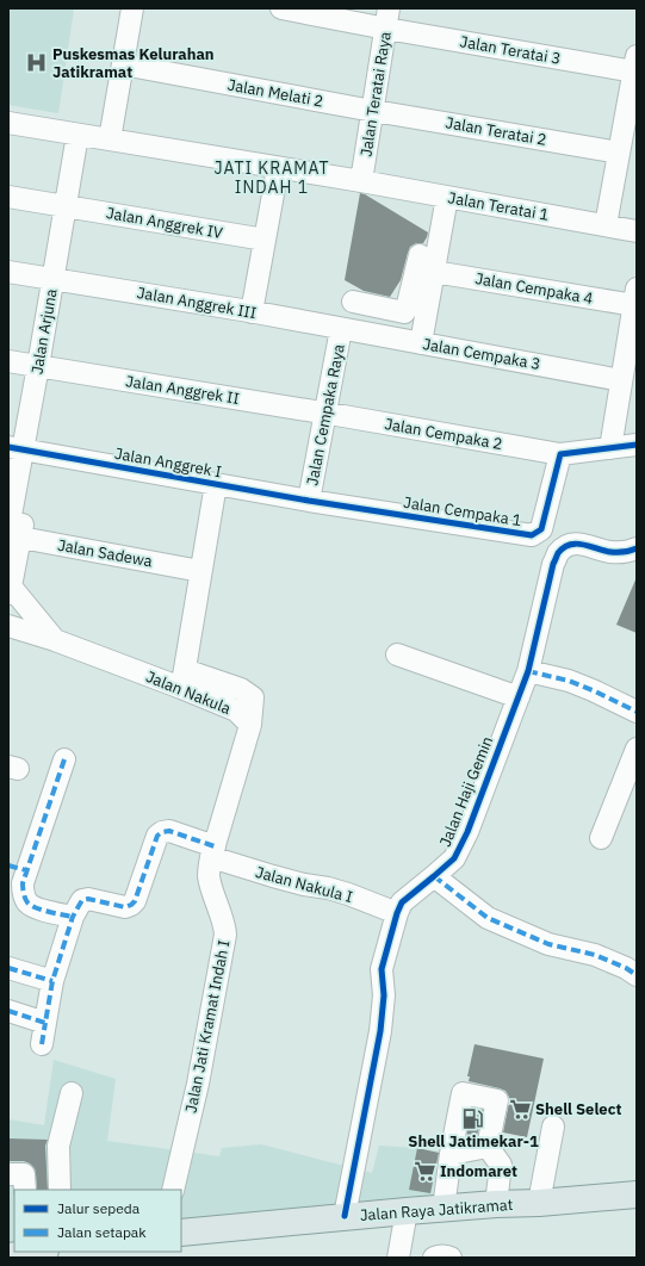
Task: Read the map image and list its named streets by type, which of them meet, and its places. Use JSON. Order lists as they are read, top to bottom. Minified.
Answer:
{"streets":{"main road":["Jalan Raya Jatikramat"],"street":["Jalan Teratai 3","Jalan Melati 2","Jalan Teratai Raya","Jalan Teratai 2","Jalan Teratai 1","Jalan Anggrek IV","Jalan Cempaka 4","Jalan Anggrek III","Jalan Arjuna","Jalan Cempaka 3","Jalan Anggrek II","Jalan Cempaka Raya","Jalan Cempaka 2","Jalan Anggrek I","Jalan Cempaka 1","Jalan Sadewa","Jalan Nakula","Jalan Haji Gemin","Jalan Nakula I","Jalan Jati Kramat Indah I"]},"crossings":[["Jalan Teratai 3","Jalan Teratai Raya"],["Jalan Melati 2","Jalan Teratai Raya"],["Jalan Melati 2","Jalan Teratai 2"],["Jalan Teratai Raya","Jalan Teratai 2"],["Jalan Teratai Raya","Jalan Teratai 1"],["Jalan Teratai 1","Jalan Arjuna"],["Jalan Anggrek IV","Jalan Arjuna"],["Jalan Anggrek III","Jalan Arjuna"],["Jalan Anggrek III","Jalan Cempaka 3"],["Jalan Anggrek III","Jalan Cempaka Raya"],["Jalan Arjuna","Jalan Anggrek II"],["Jalan Arjuna","Jalan Anggrek I"],["Jalan Arjuna","Jalan Sadewa"],["Jalan Arjuna","Jalan Nakula"],["Jalan Cempaka 3","Jalan Cempaka Raya"],["Jalan Anggrek II","Jalan Cempaka Raya"],["Jalan Anggrek II","Jalan Cempaka 2"],["Jalan Cempaka Raya","Jalan Cempaka 2"],["Jalan Cempaka Raya","Jalan Anggrek I"],["Jalan Cempaka Raya","Jalan Cempaka 1"],["Jalan Cempaka 2","Jalan Cempaka 1"],["Jalan Anggrek I","Jalan Cempaka 1"],["Jalan Nakula","Jalan Jati Kramat Indah I"],["Jalan Haji Gemin","Jalan Nakula I"],["Jalan Haji Gemin","Jalan Raya Jatikramat"],["Jalan Nakula I","Jalan Jati Kramat Indah I"]],"districts":["JATI KRAMAT INDAH 1"],"places":{"hospital":["Puskesmas Kelurahan Jatikramat"],"supermarket":["Shell Select","Indomaret"],"fuel station":["Shell Jatimekar-1"]},"legend":["Jalur sepeda","Jalan setapak"]}
